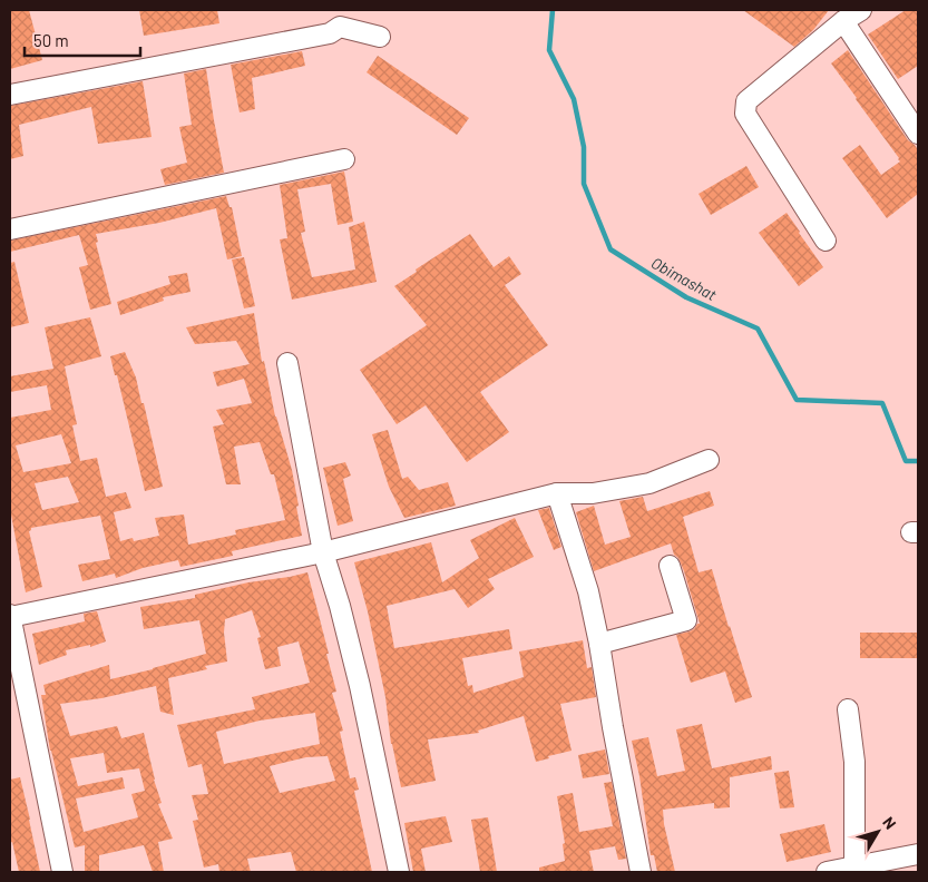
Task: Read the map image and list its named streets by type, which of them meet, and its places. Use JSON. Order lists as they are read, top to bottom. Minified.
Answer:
{"water":["Obimashat"],"scale_bar":"50 m","north":"top right"}
